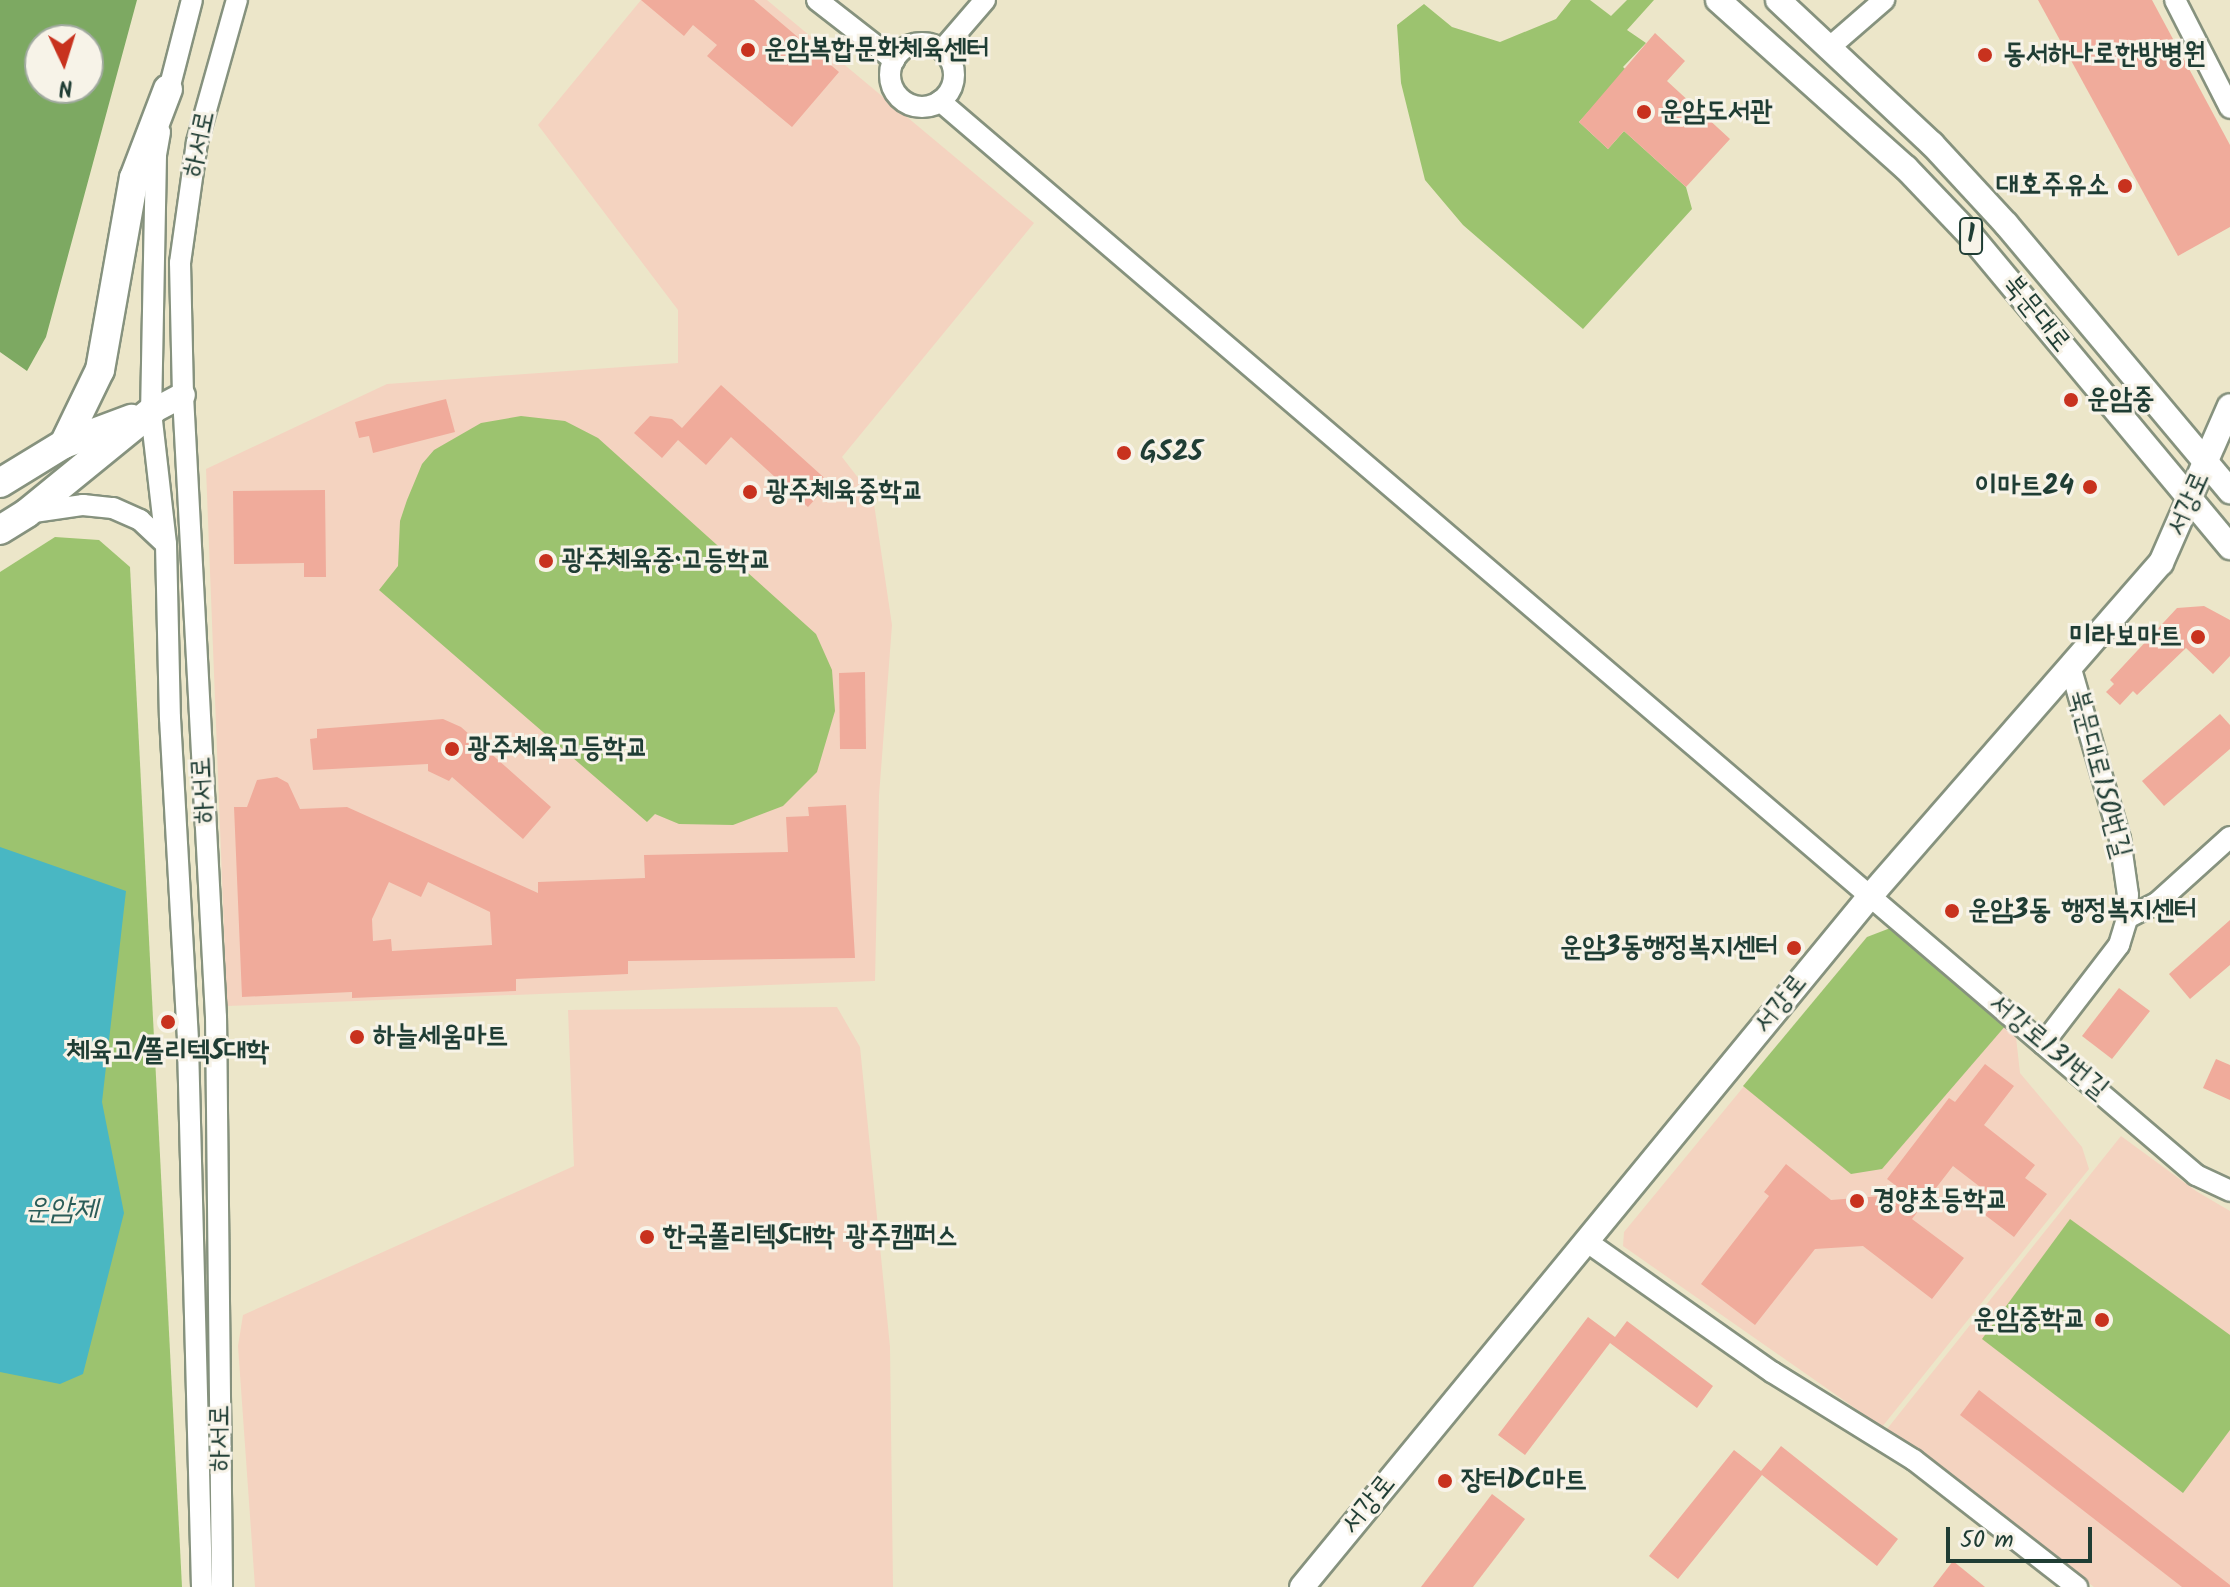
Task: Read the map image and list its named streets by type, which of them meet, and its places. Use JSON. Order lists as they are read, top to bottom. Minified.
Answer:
{"streets":{"main road":["1","북문대로","서강로"],"street":["하서로","북문대로150번길","서강로131번길"]},"crossings":[["북문대로","서강로"],["서강로","북문대로150번길"],["서강로","서강로131번길"],["북문대로150번길","서강로131번길"]],"water":["운암제"],"places":["운암복합문화체육센터","동서하나로한방병원","운암도서관","대호주유소","운암중","GS25","이마트24","광주체육중학교","광주체육중·고등학교","미라보마트","광주체육고등학교","운암3동 행정복지센터","운암3동행정복지센터","체육고/폴리텍5대학","하늘세움마트","경양초등학교","한국폴리텍5대학 광주캠퍼스","운암중학교","장터DC마트"],"scale_bar":"50 m","north":"bottom"}
